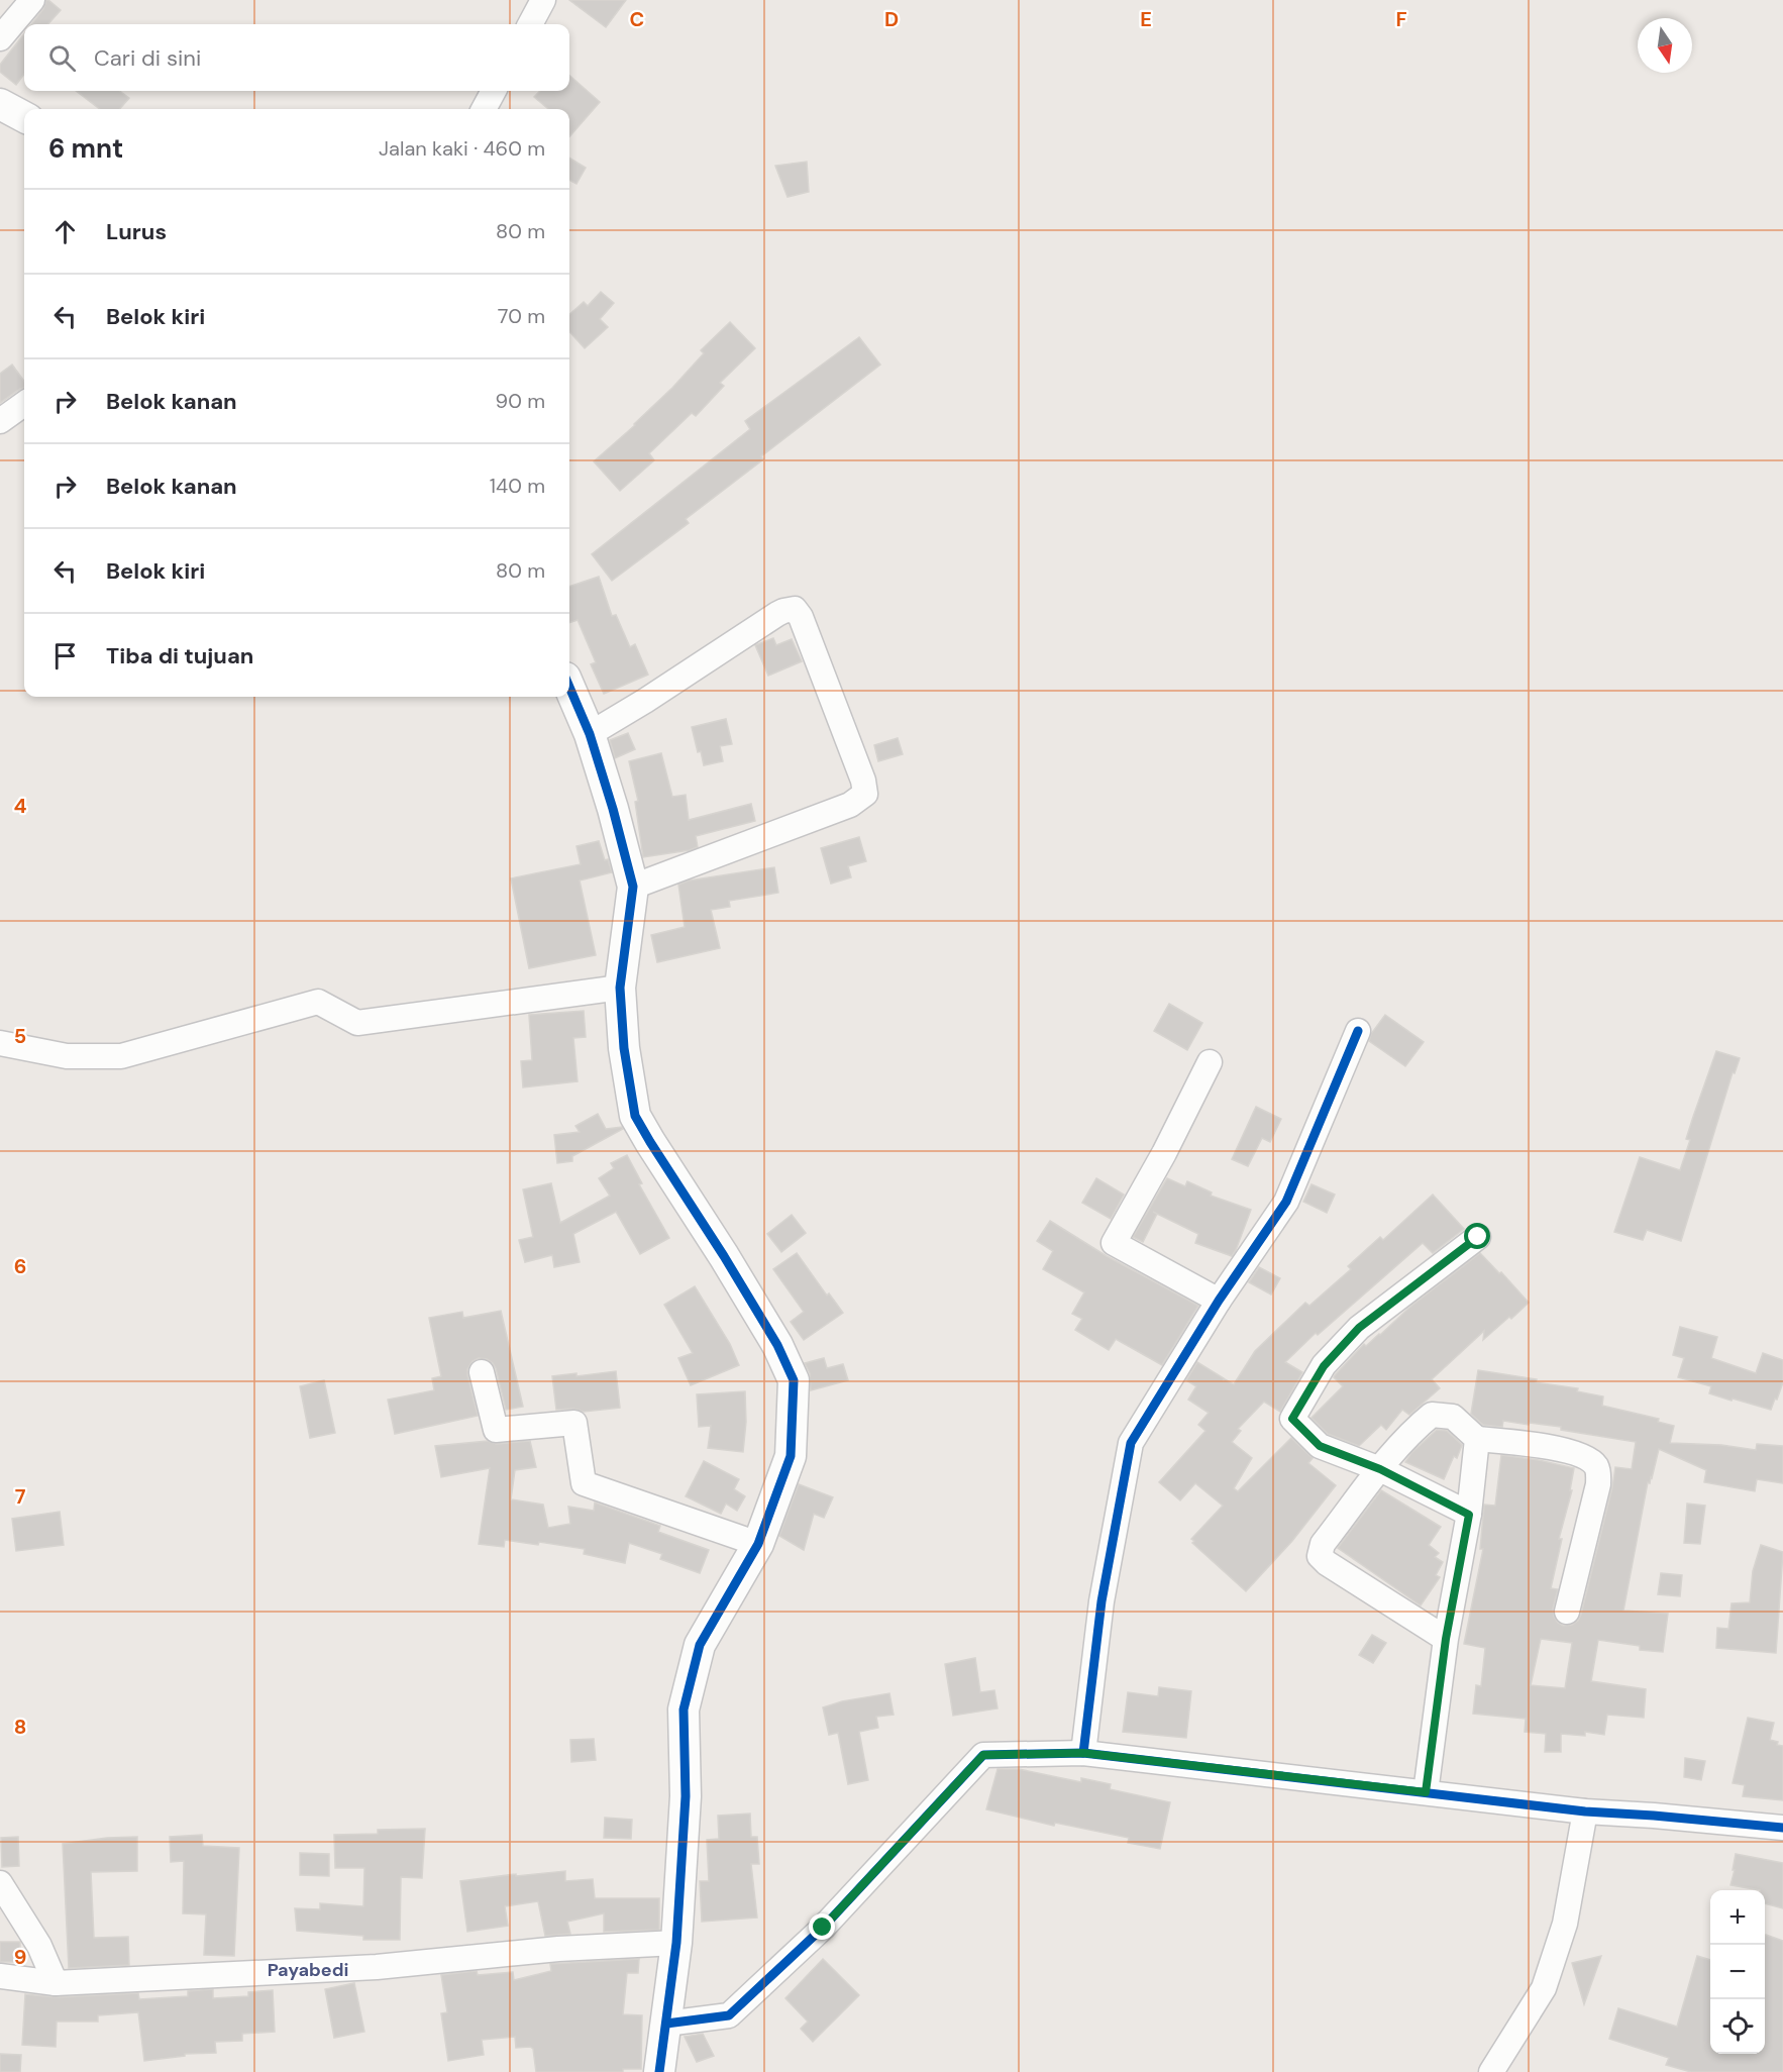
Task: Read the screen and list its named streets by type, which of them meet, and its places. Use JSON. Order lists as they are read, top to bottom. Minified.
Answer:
{"districts":["Payabedi"],"north":"bottom","page":{"search":"Cari di sini","heading":["6 mnt","Jalan kaki · 460 m"],"list":[["Lurus","80 m"],["Belok kiri","70 m"],["Belok kanan","90 m"],["Belok kanan","140 m"],["Belok kiri","80 m"],"Tiba di tujuan"],"map_buttons":["+","−"]},"grid":{"columns":["C","D","E","F"],"rows":["4","5","6","7","8","9"]}}
